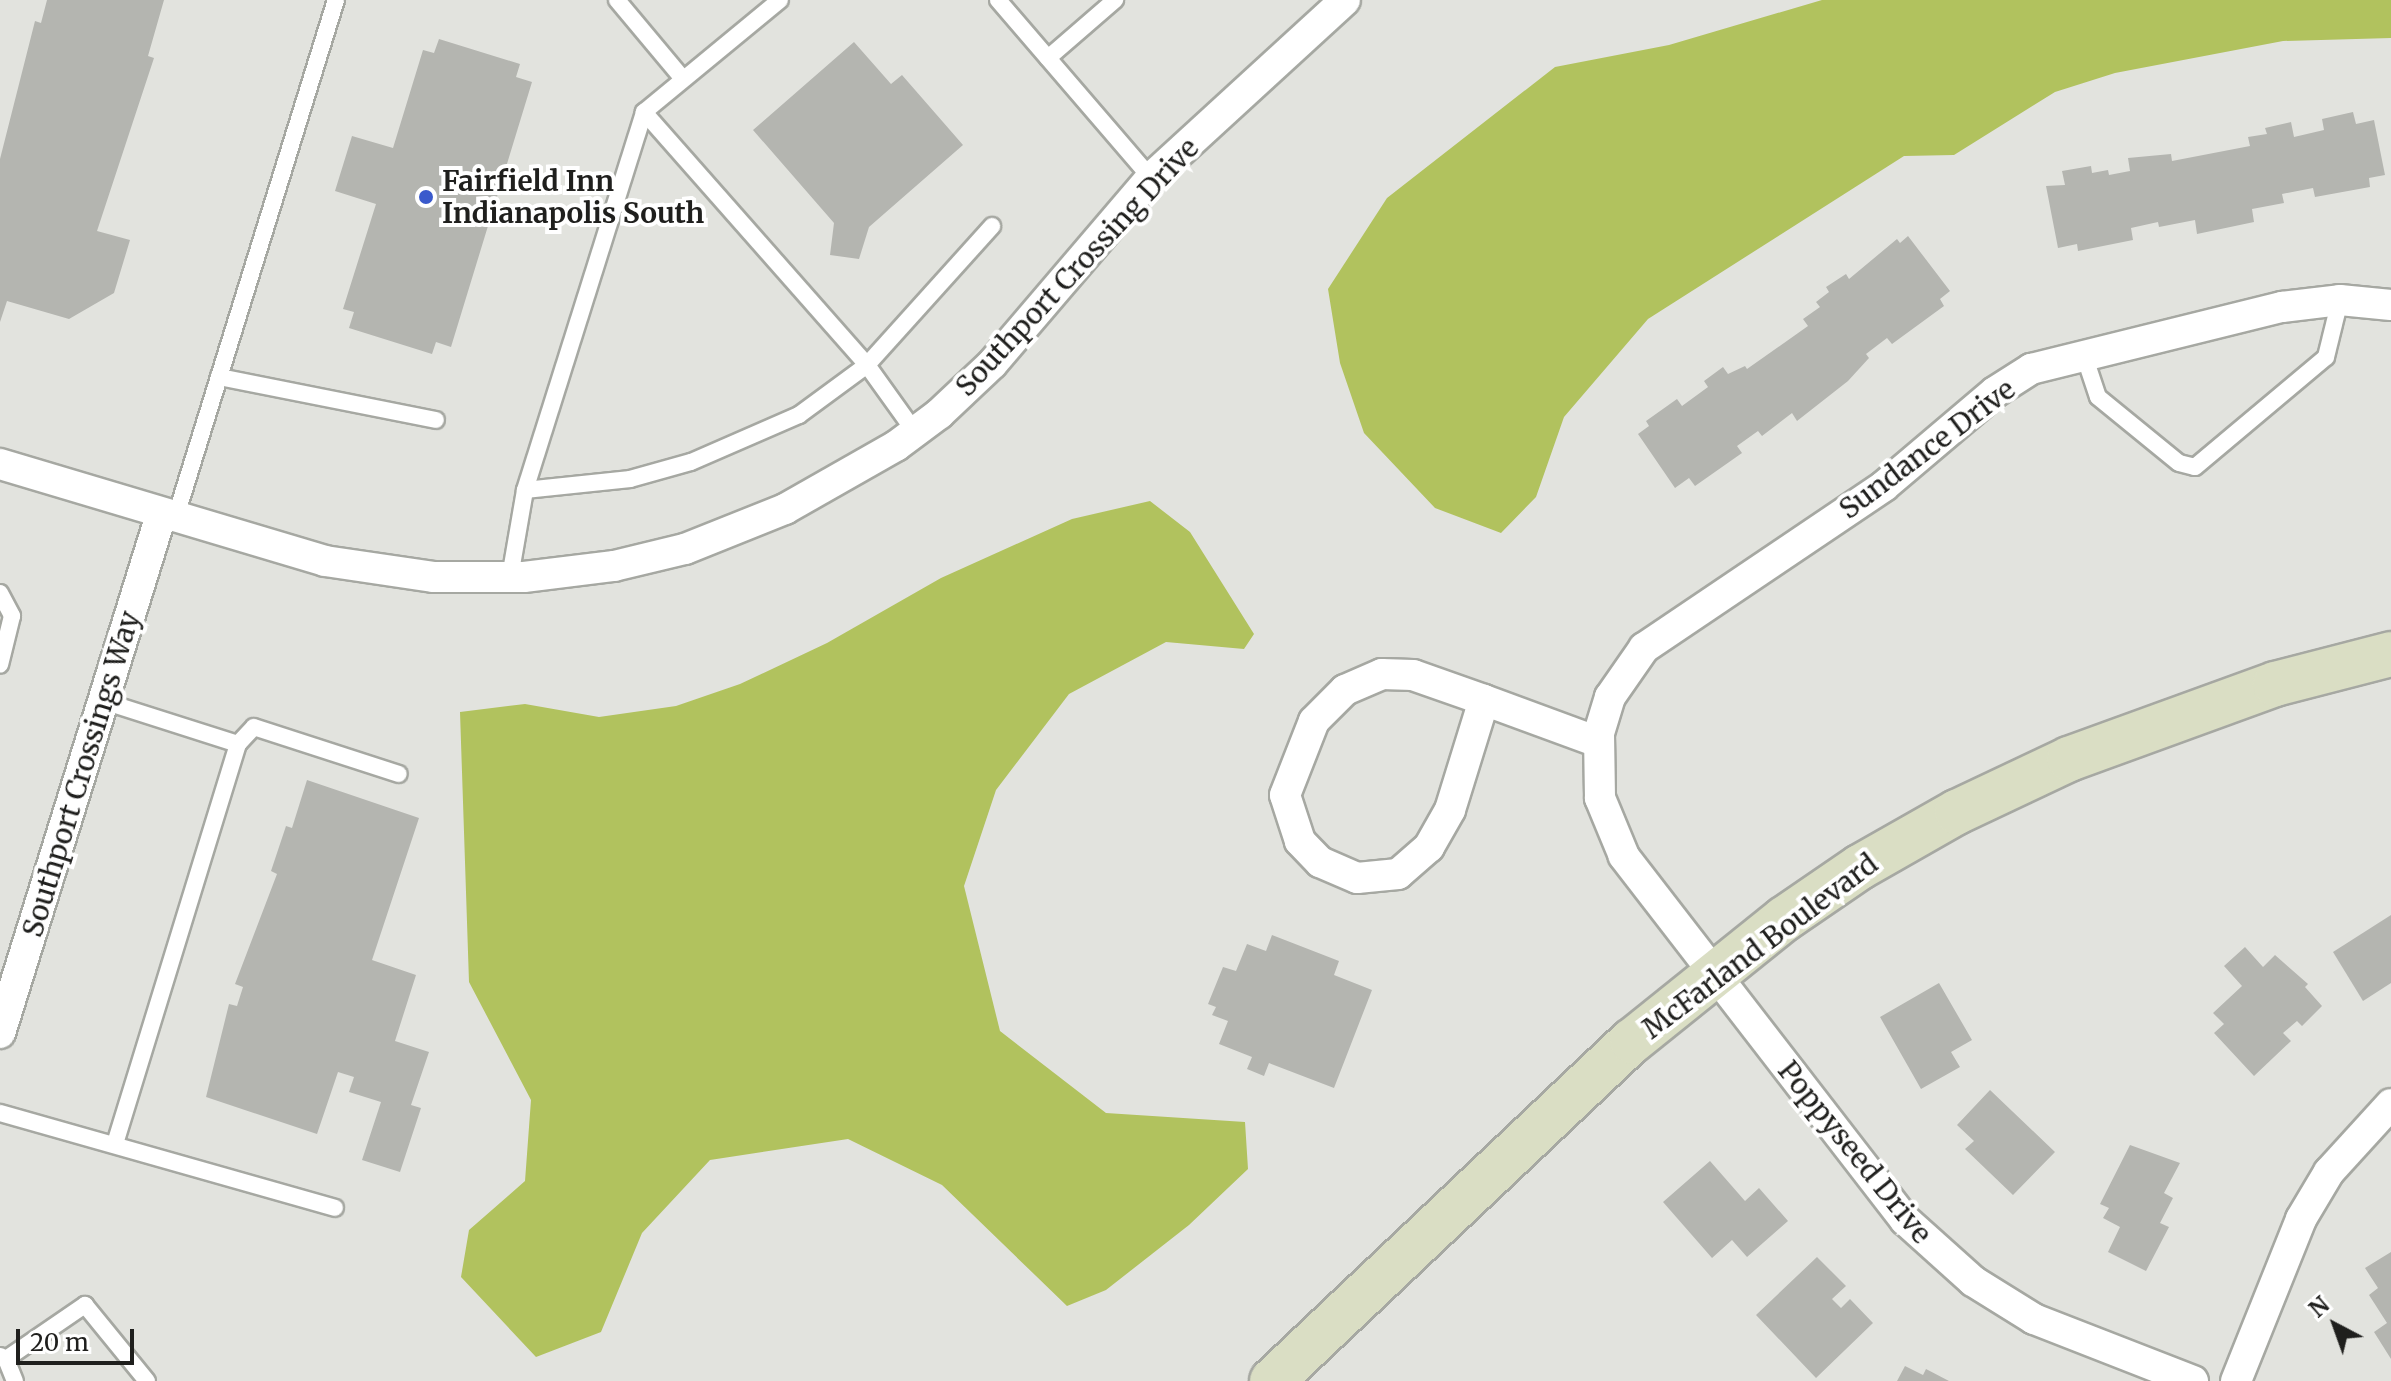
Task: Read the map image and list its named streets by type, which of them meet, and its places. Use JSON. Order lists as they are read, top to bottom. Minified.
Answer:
{"streets":{"street":["Southport Crossing Drive","Sundance Drive","Southport Crossings Way","McFarland Boulevard","Poppyseed Drive"]},"crossings":[["Southport Crossing Drive","Southport Crossings Way"],["Sundance Drive","McFarland Boulevard"],["Sundance Drive","Poppyseed Drive"],["McFarland Boulevard","Poppyseed Drive"]],"places":["Fairfield Inn Indianapolis South"],"scale_bar":"20 m","north":"top left"}
